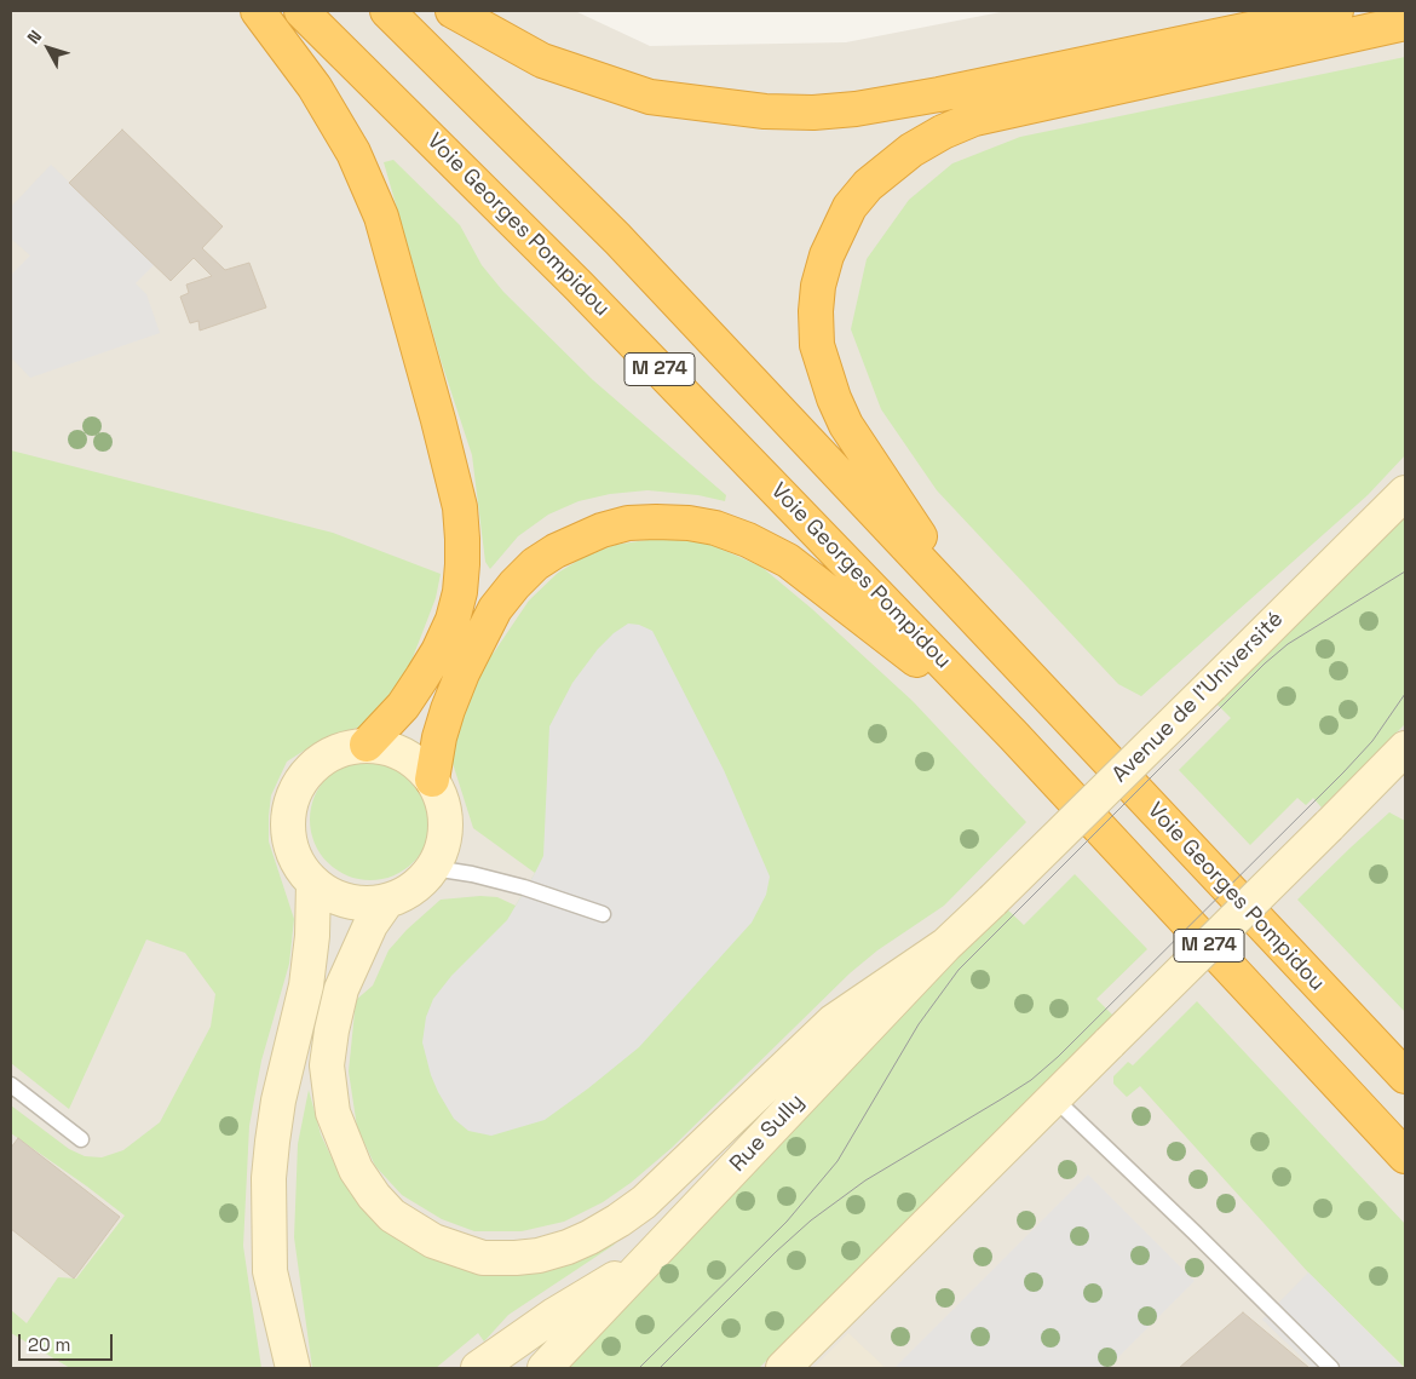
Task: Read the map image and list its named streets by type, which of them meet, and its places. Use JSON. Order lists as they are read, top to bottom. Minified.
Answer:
{"streets":{"highway":["Voie Georges Pompidou","M 274"],"main road":["Avenue de l'Université","Rue Sully"]},"crossings":[["Avenue de l'Université","Rue Sully"]],"scale_bar":"20 m","north":"top left"}
